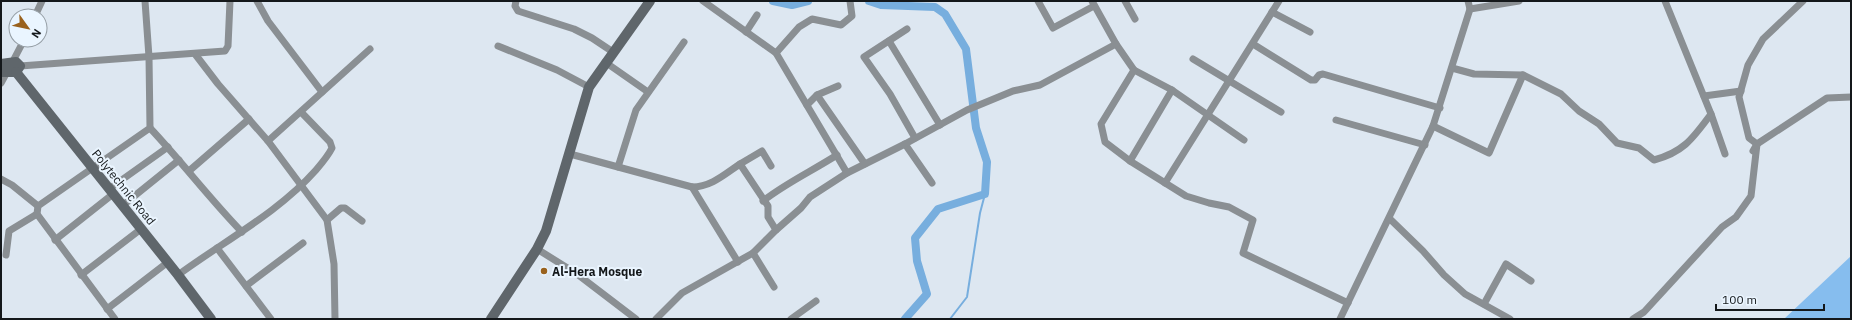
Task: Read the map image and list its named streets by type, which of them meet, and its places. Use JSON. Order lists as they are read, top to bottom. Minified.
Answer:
{"streets":{"street":["Polytechnic Road"]},"places":["Al-Hera Mosque"],"scale_bar":"100 m","north":"bottom right"}
